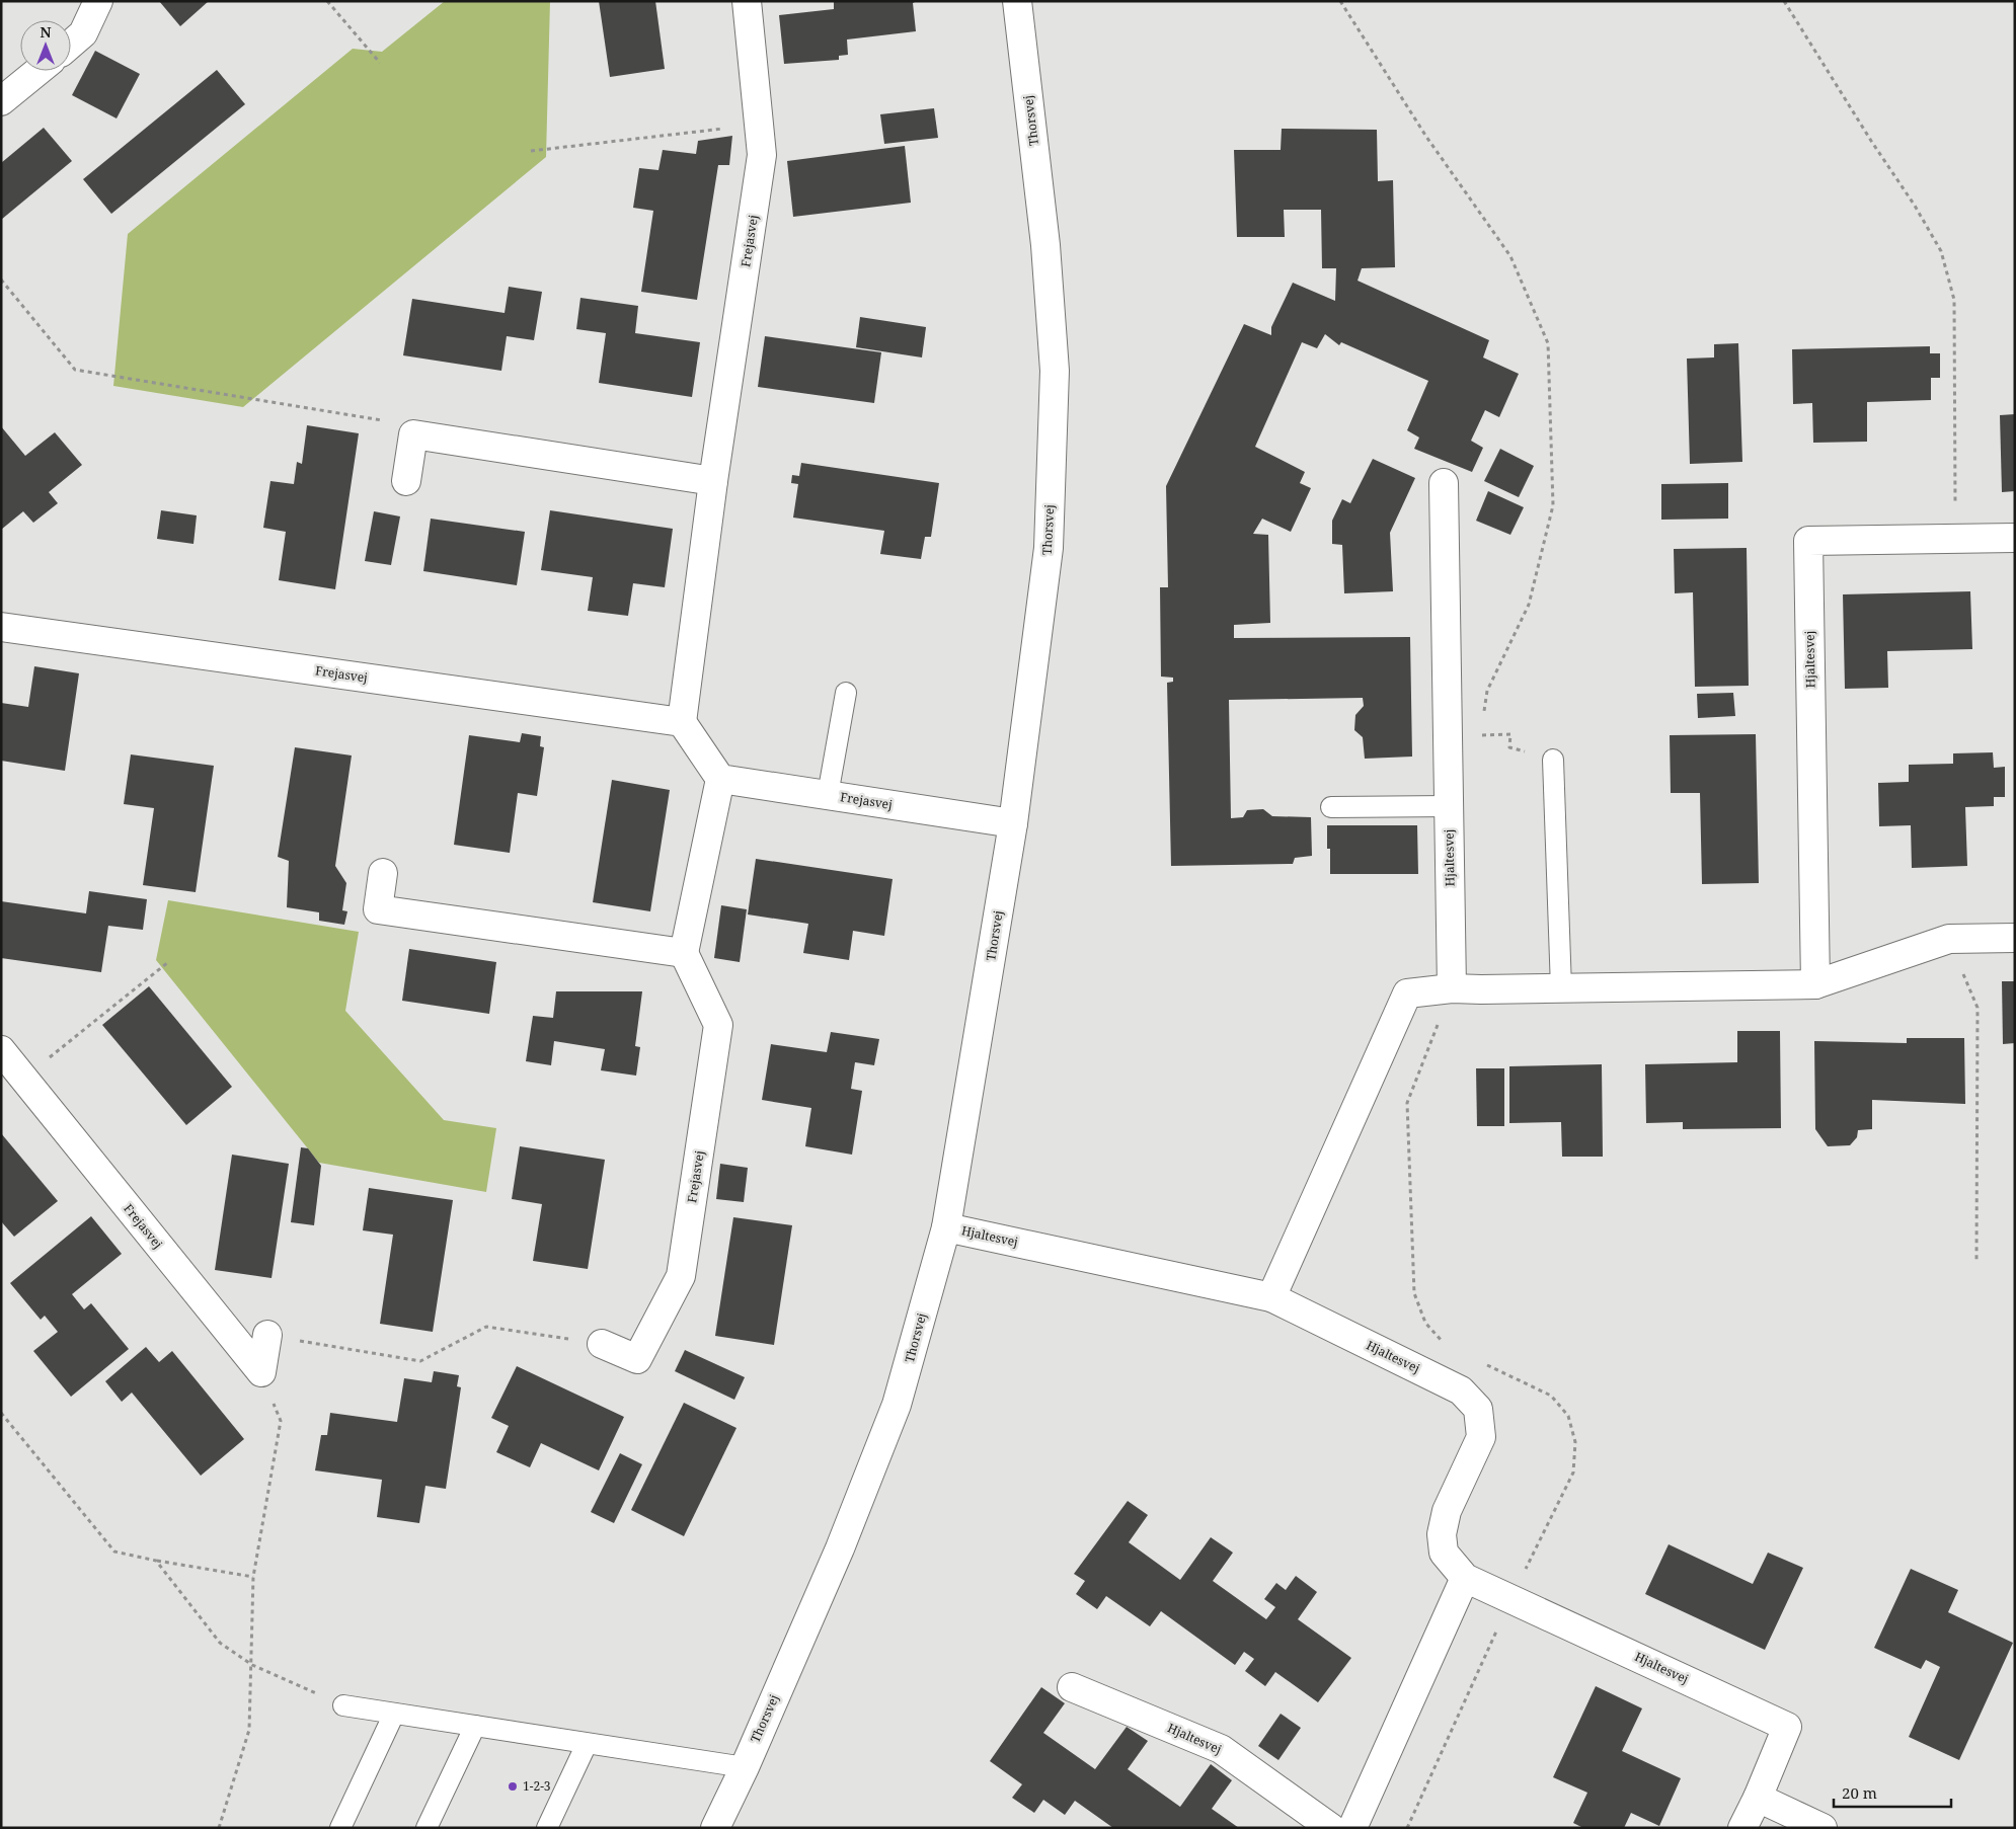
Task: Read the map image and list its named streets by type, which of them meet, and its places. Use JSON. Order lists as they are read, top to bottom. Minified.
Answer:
{"streets":{"street":["Thorsvej","Frejasvej","Hjaltesvej"]},"crossings":[["Thorsvej","Frejasvej"],["Thorsvej","Hjaltesvej"]],"places":["1-2-3"],"scale_bar":"20 m","north":"top"}
